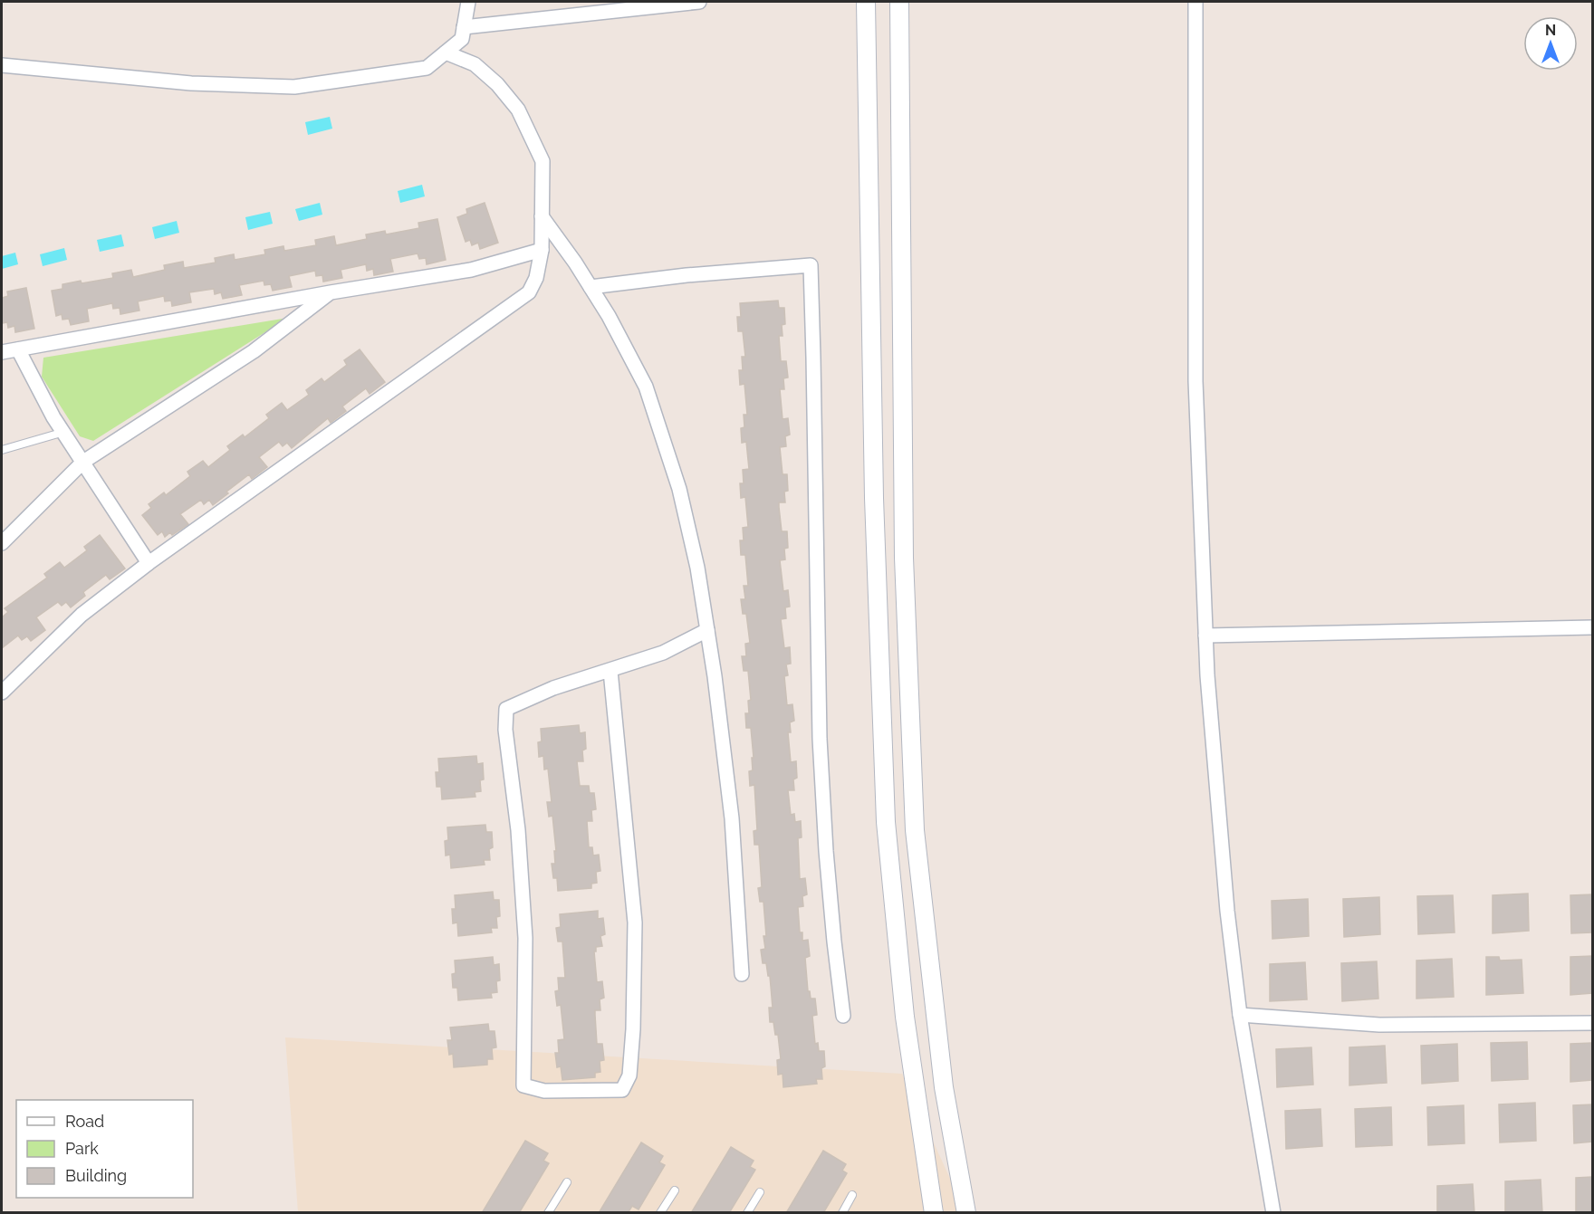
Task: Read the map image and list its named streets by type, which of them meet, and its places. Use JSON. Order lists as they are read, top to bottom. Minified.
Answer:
{"legend":["Road","Park","Building"],"north":"top"}
